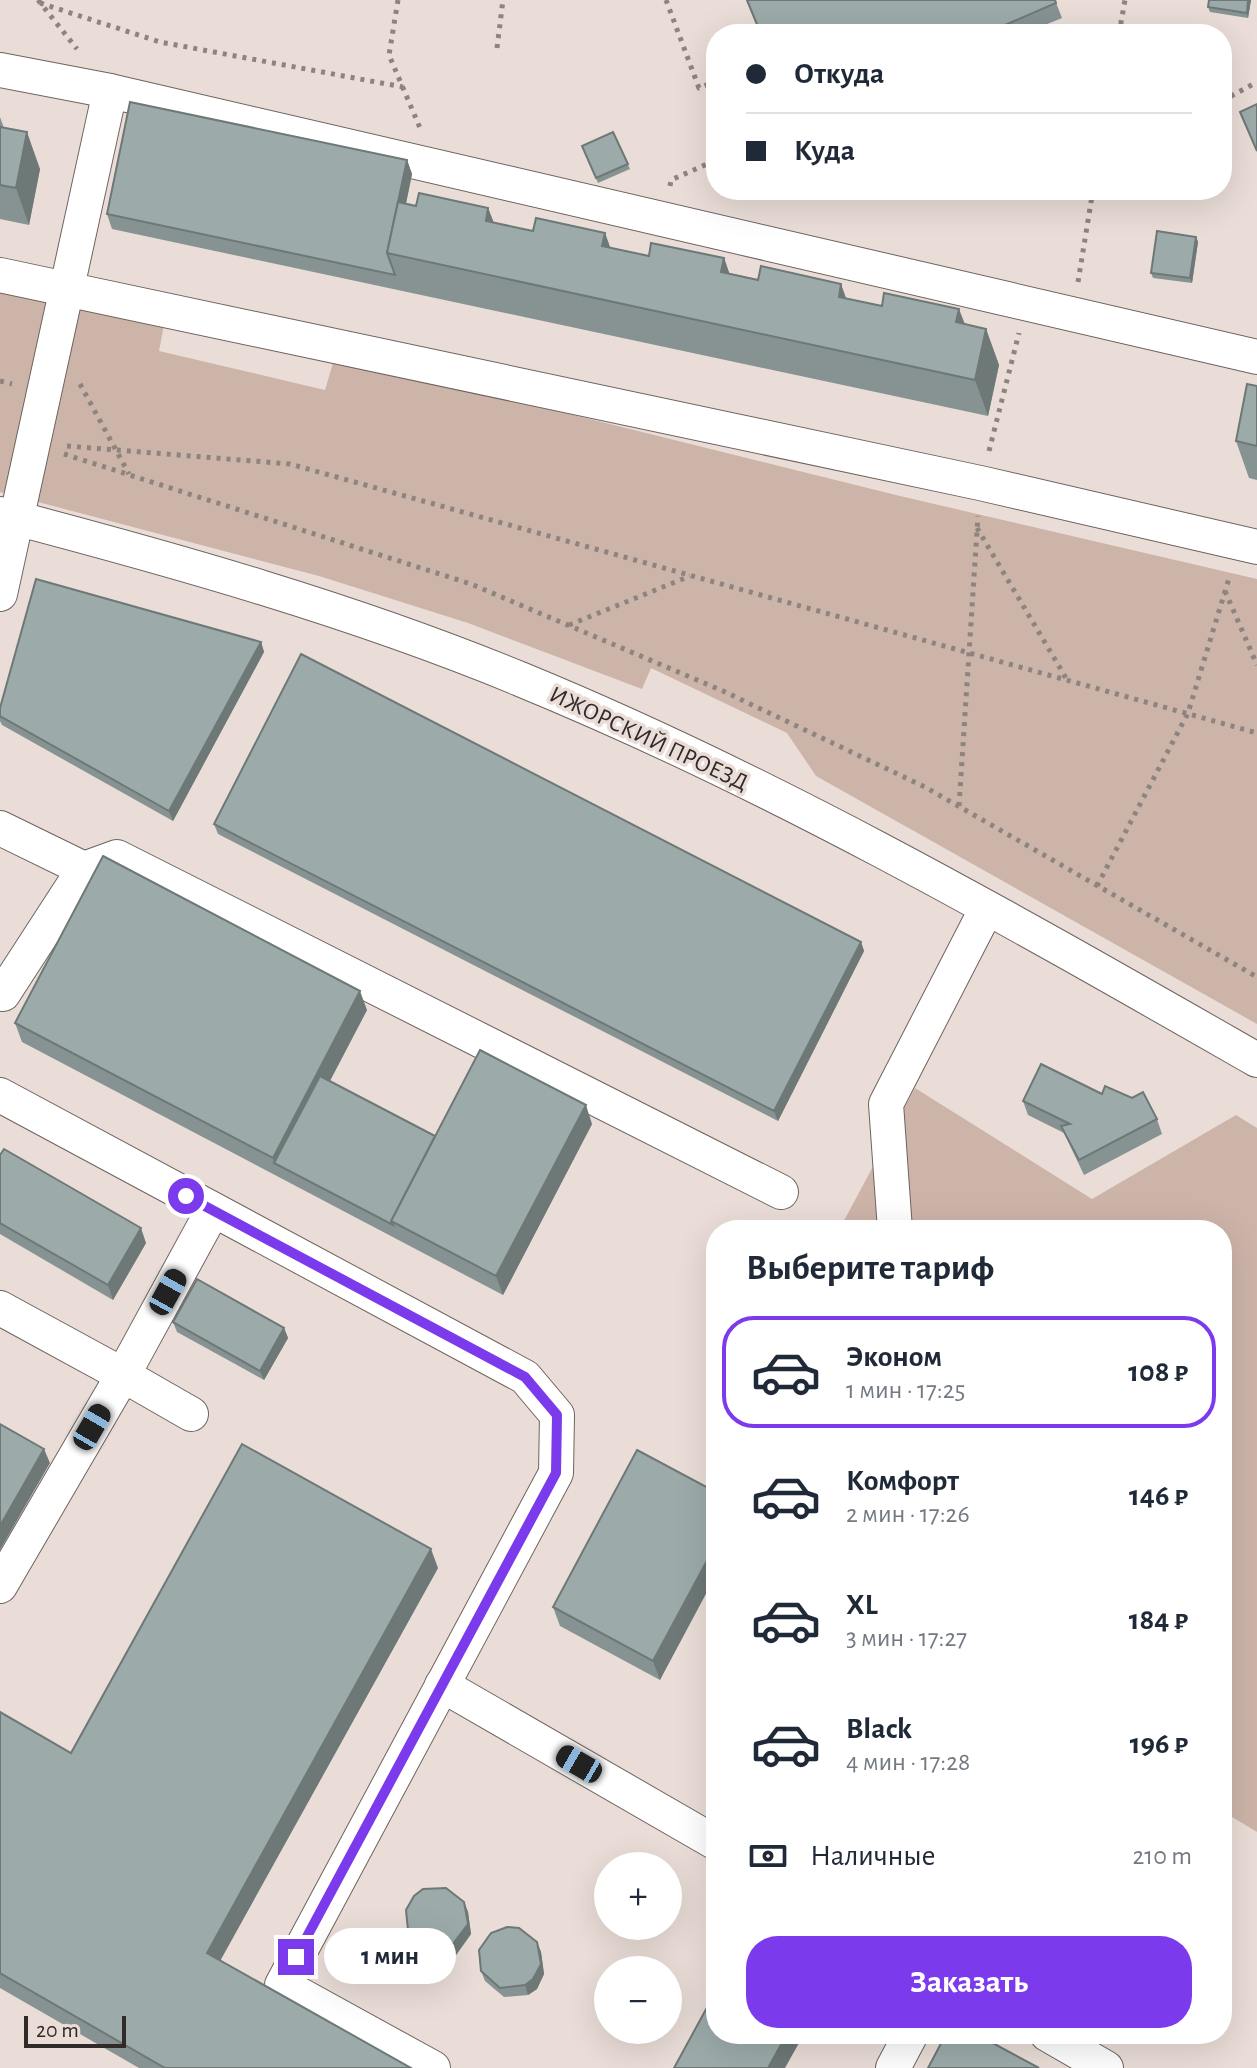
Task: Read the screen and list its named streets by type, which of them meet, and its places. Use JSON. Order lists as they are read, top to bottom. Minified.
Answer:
{"streets":{"street":["ИЖОРСКИЙ ПРОЕЗД"]},"scale_bar":"20 m","page":{"banner":["Откуда","Куда"],"heading":"Выберите тариф","list":[{"name":"Эконом","note":"1 мин · 17:25","value":"108 ₽"},{"name":"Комфорт","note":"2 мин · 17:26","value":"146 ₽"},{"name":"XL","note":"3 мин · 17:27","value":"184 ₽"},{"name":"Black","note":"4 мин · 17:28","value":"196 ₽"}],"pay":["Наличные","210 m"],"map_buttons":["+","−"],"buttons":"Заказать","bubble":"1 мин","scale":"20 m"}}
